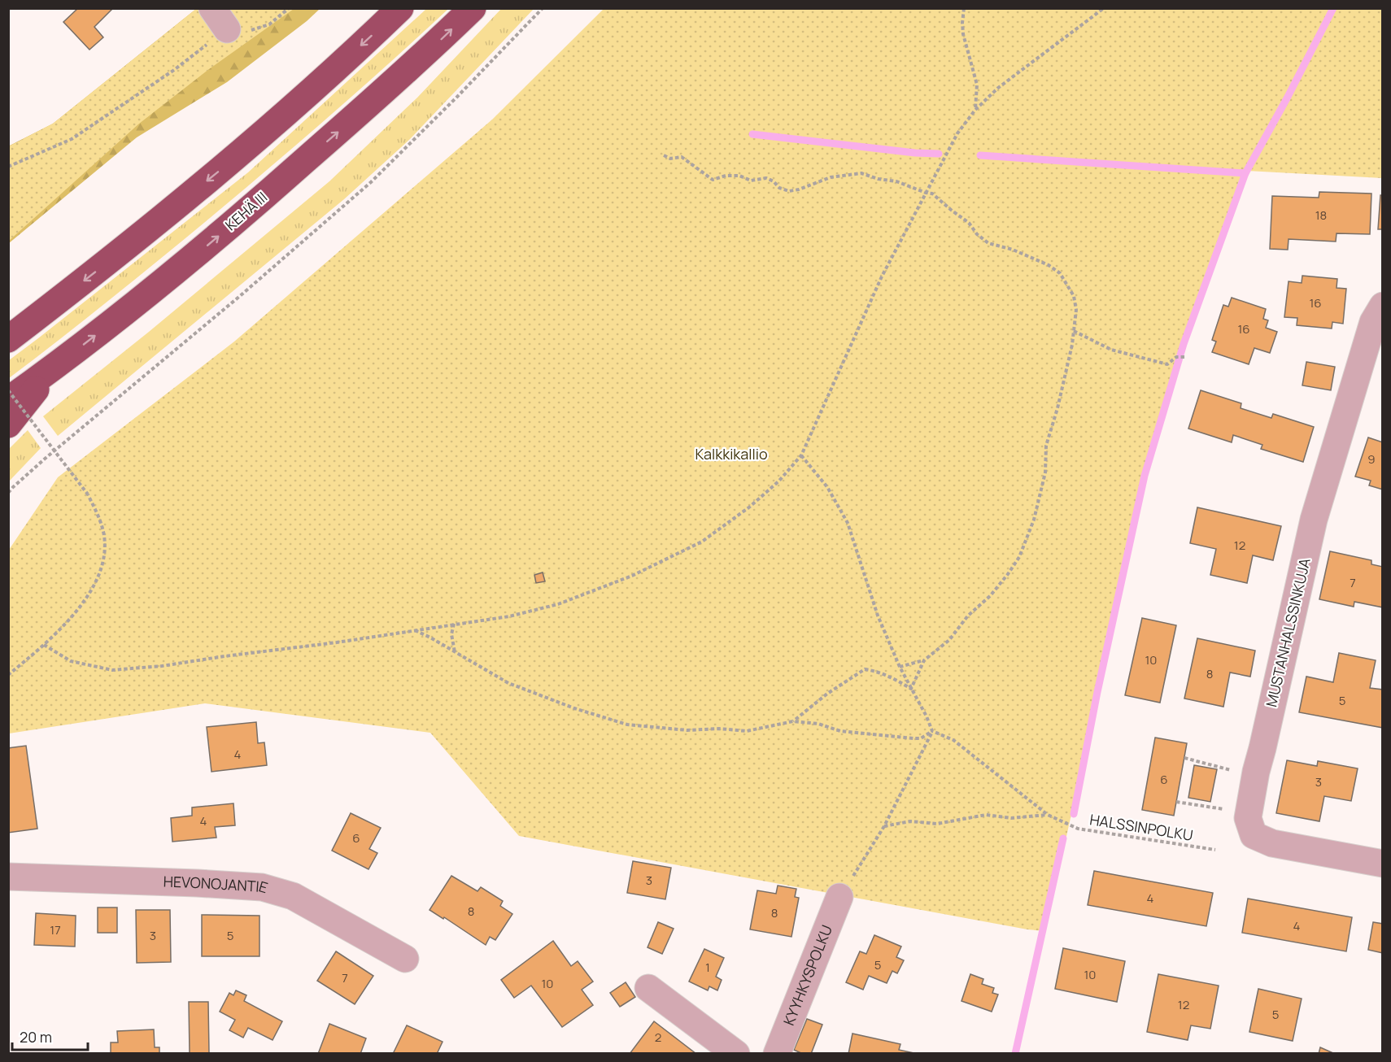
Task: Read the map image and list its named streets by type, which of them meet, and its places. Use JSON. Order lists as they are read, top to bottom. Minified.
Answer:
{"streets":{"highway":["KEHÄ III"],"street":["MUSTANHALSSINKUJA","HEVONOJANTIE","KYYHKYSPOLKU"],"path":["HALSSINPOLKU"]},"parks":["Kalkkikallio"],"house_numbers":["18","16","16","9","12","7","10","8","5","4","6","3","4","6","3","4","8","8","4","17","3","5","5","1","10","7","10","12","5","2"],"scale_bar":"20 m"}
